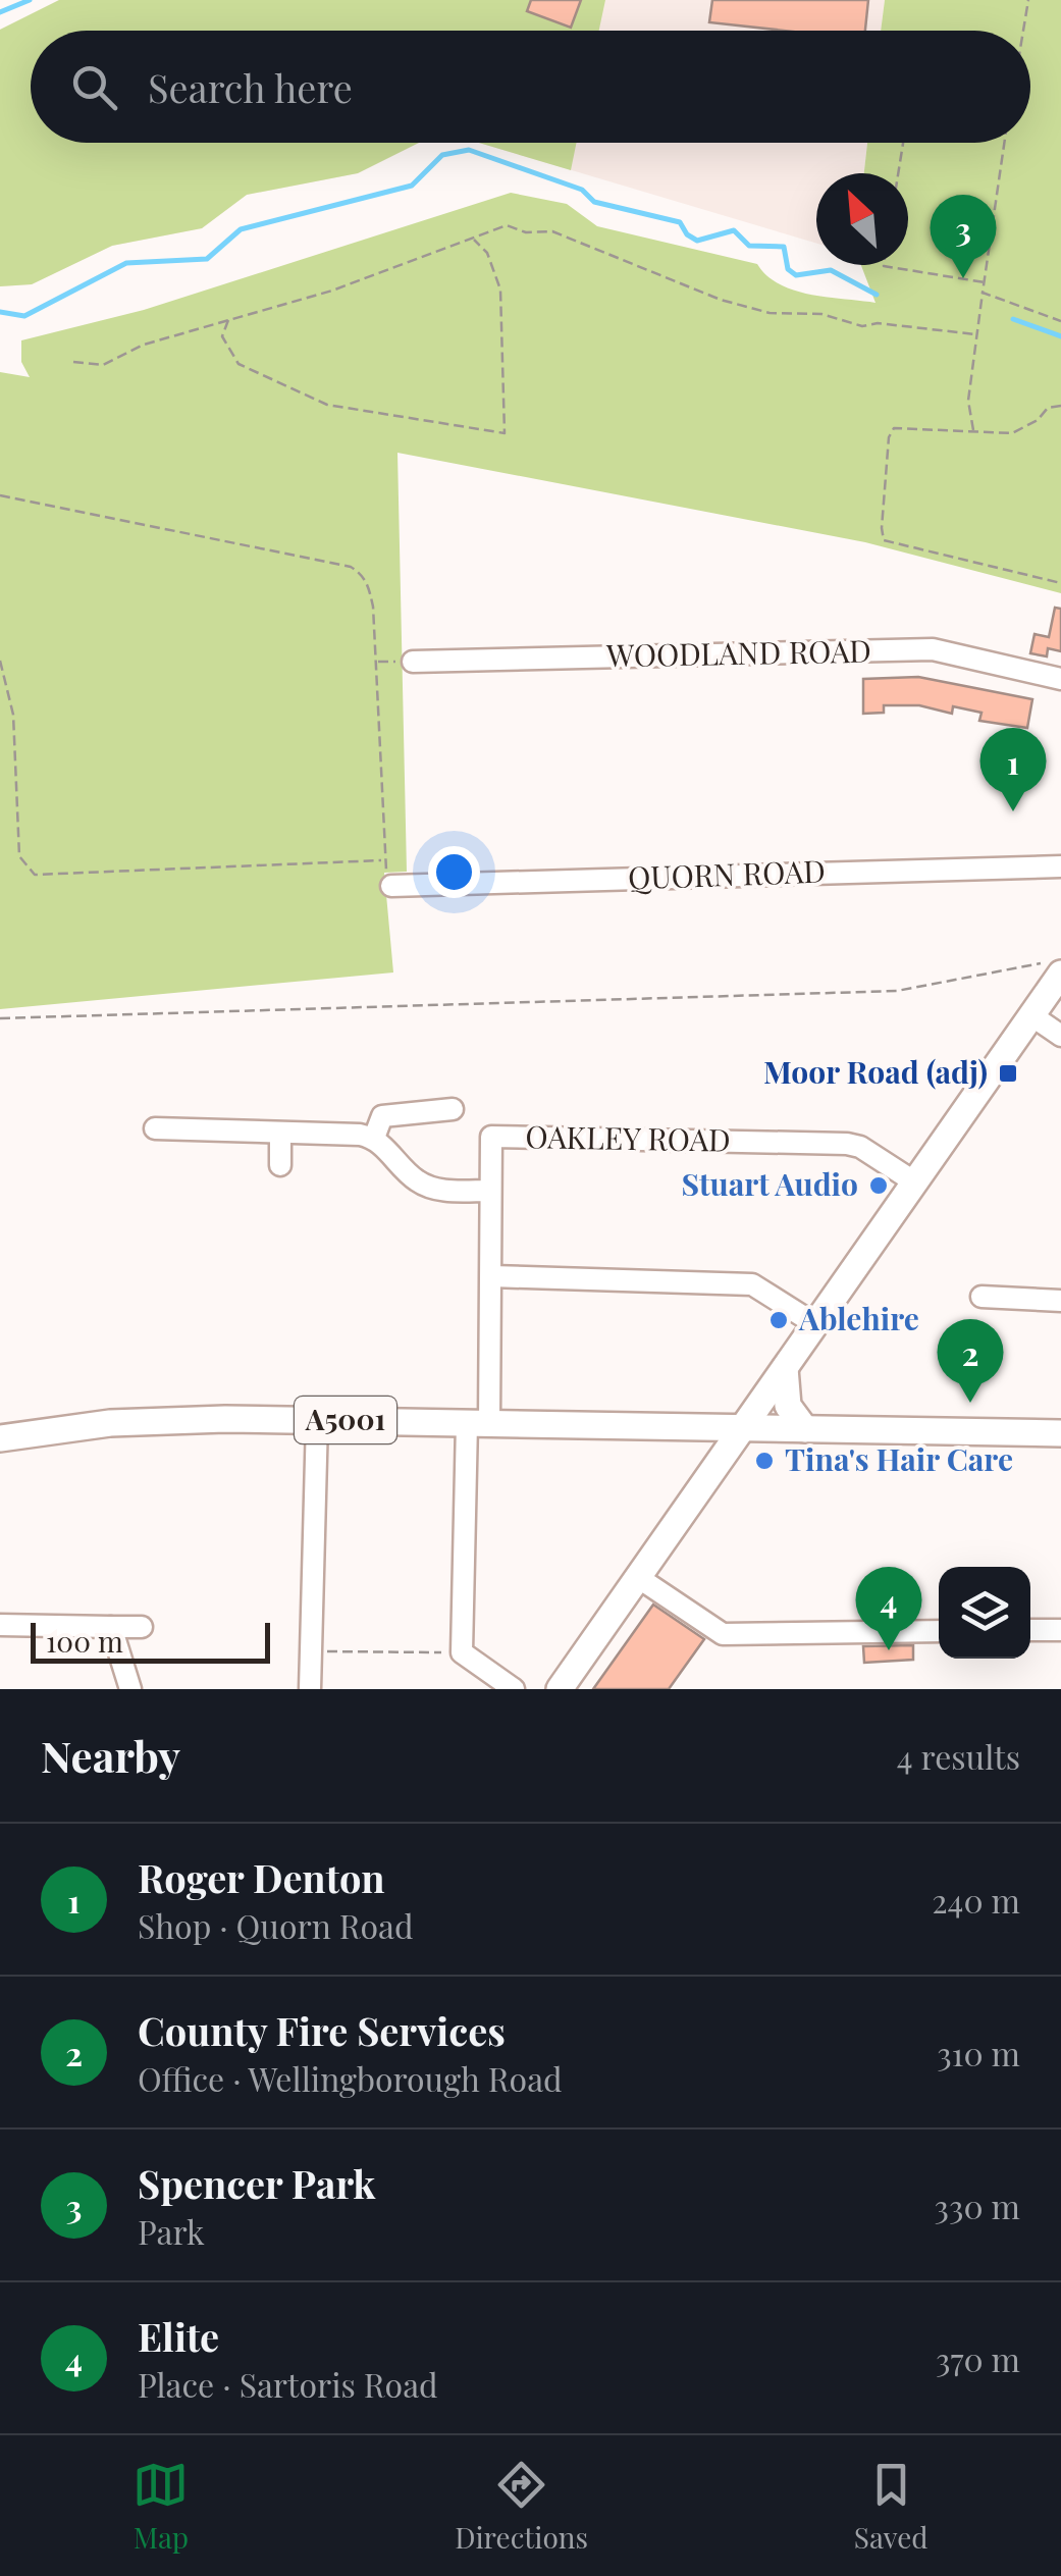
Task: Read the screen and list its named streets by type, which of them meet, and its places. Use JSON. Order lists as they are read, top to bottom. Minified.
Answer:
{"streets":{"main road":["A5001"],"street":["WOODLAND ROAD","QUORN ROAD","OAKLEY ROAD"]},"crossings":[["OAKLEY ROAD","A5001"]],"places":{"transit":["Moor Road (adj)"],"other":["Stuart Audio","Ablehire","Tina's Hair Care"]},"scale_bar":"100 m","north":"top left","page":{"search":"Search here","pins":["3","1","2","4"],"scale":"100 m","heading":["Nearby","4 results"],"list":[{"mark":"1","name":"Roger Denton","note":"Shop · Quorn Road","value":"240 m"},{"mark":"2","name":"County Fire Services","note":"Office · Wellingborough Road","value":"310 m"},{"mark":"3","name":"Spencer Park","note":"Park","value":"330 m"},{"mark":"4","name":"Elite","note":"Place · Sartoris Road","value":"370 m"}],"nav":["Map","Directions","Saved"]}}
